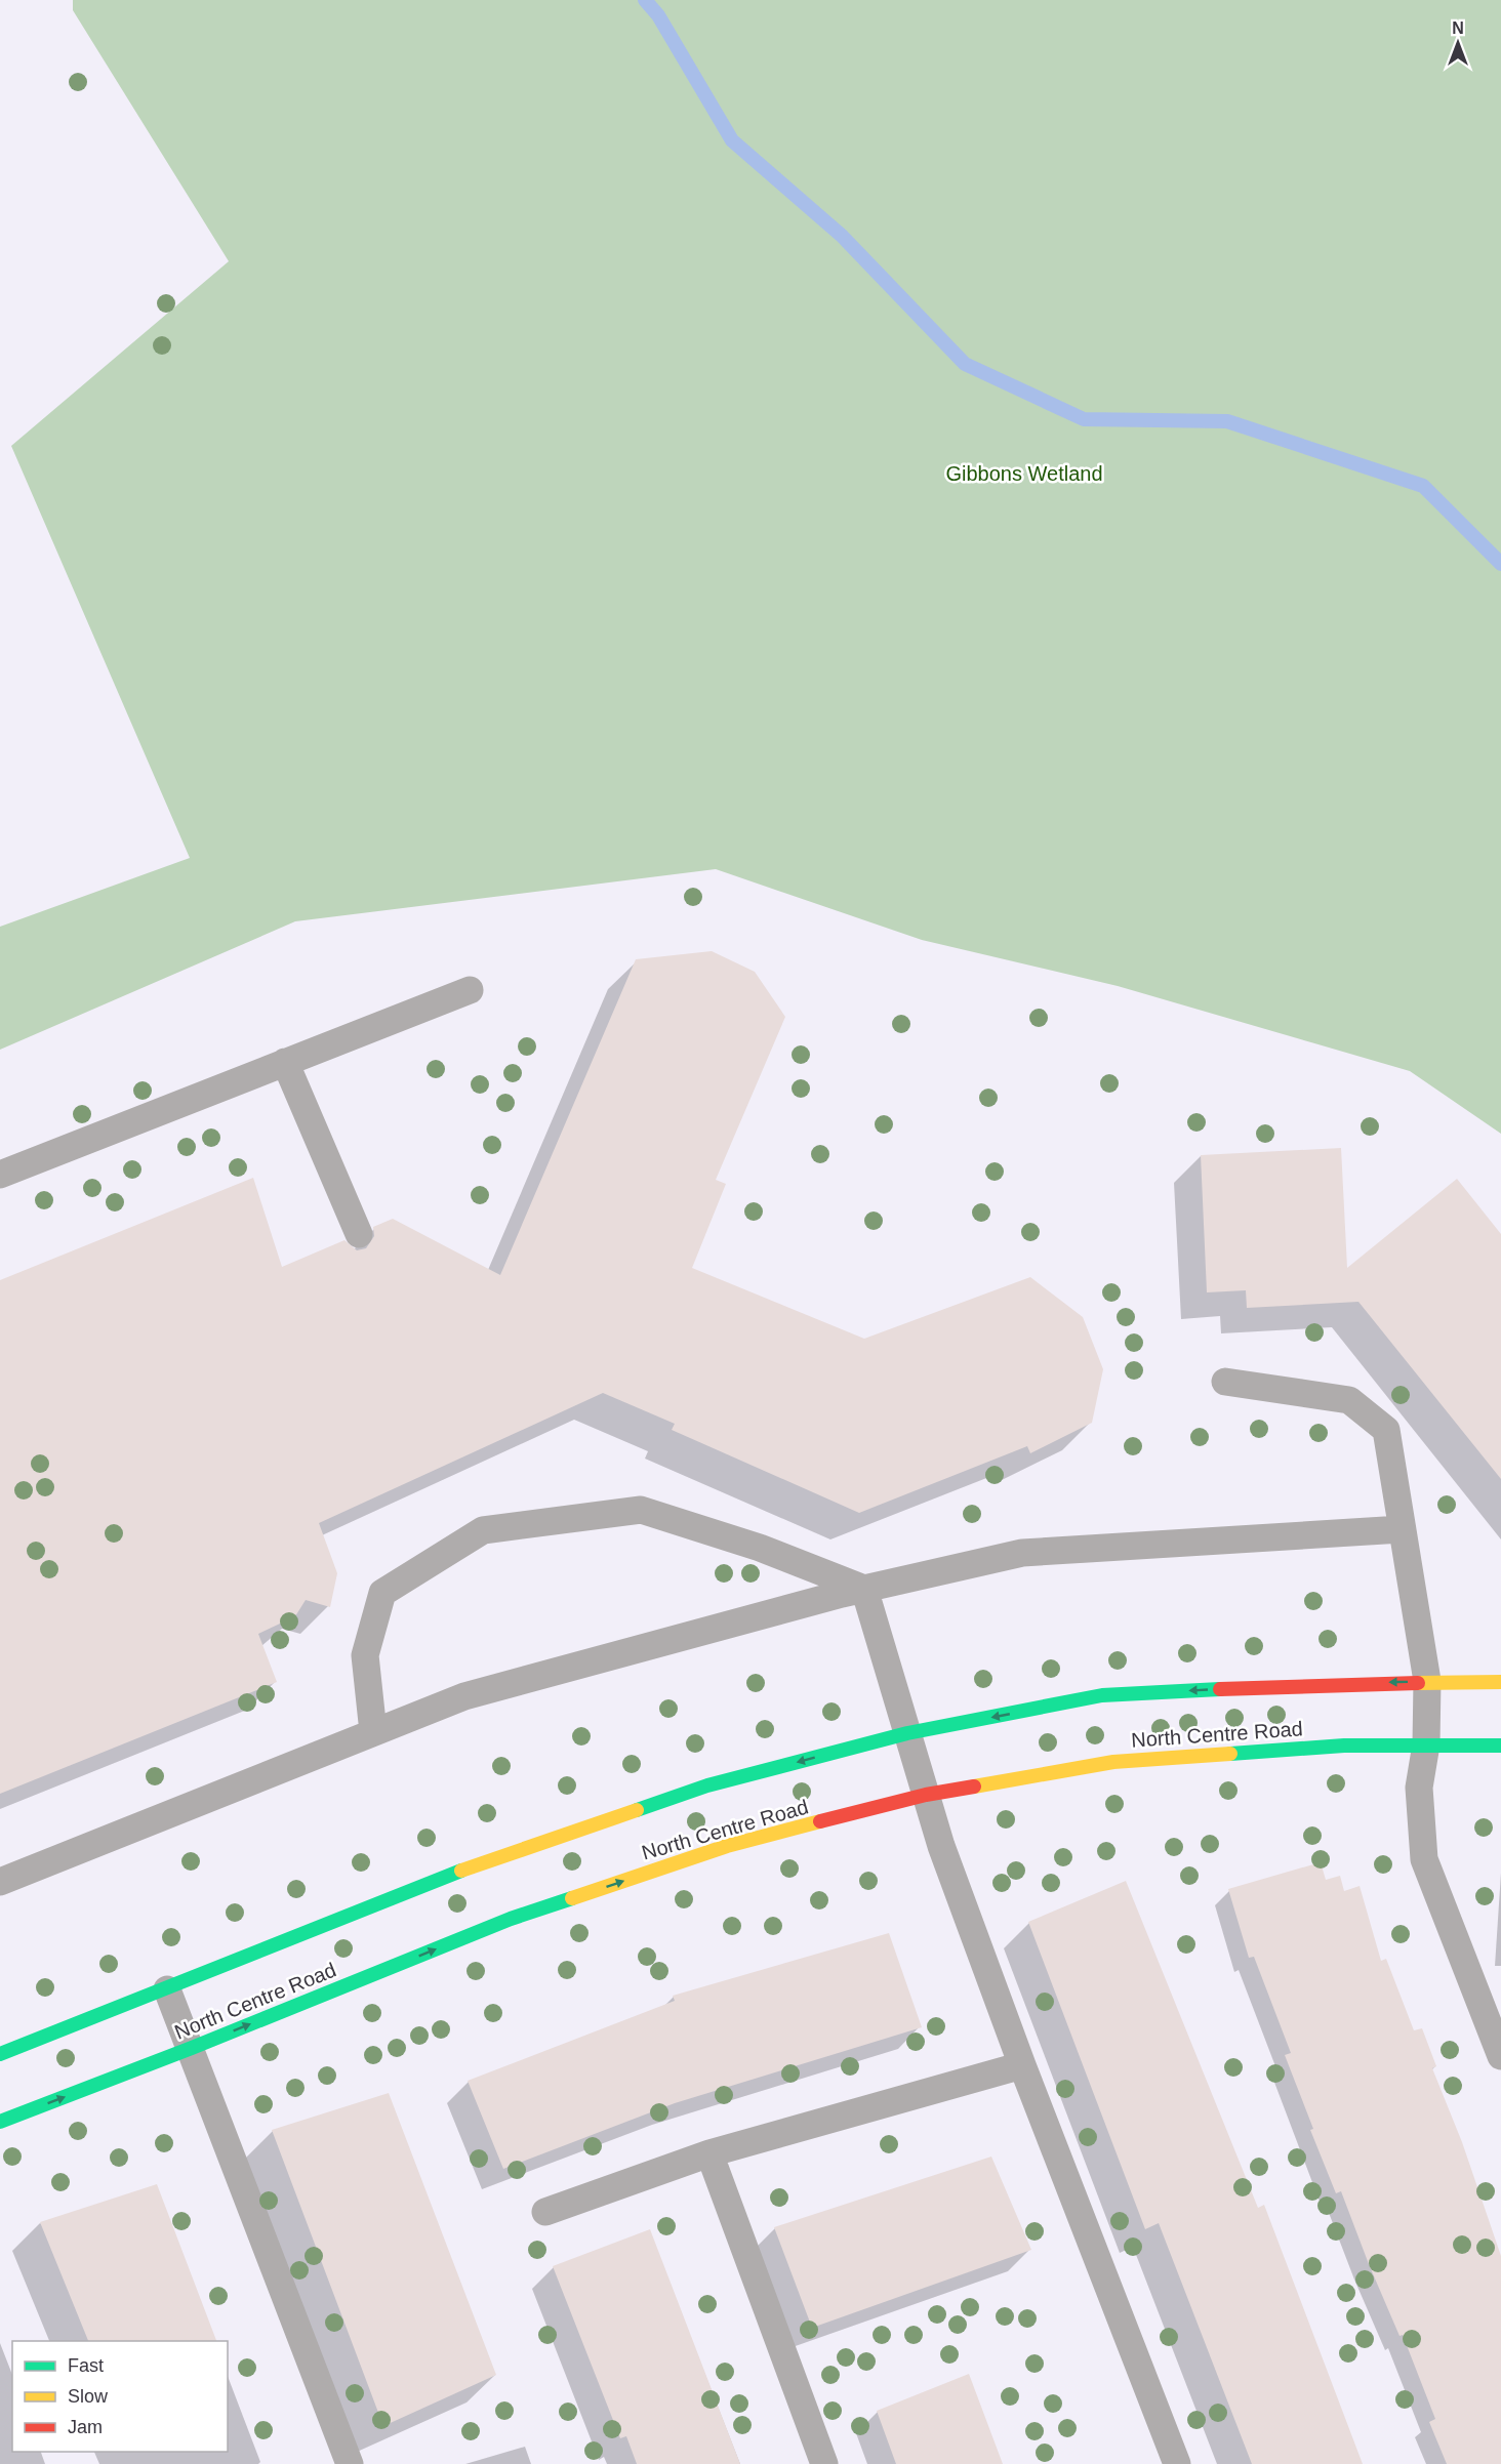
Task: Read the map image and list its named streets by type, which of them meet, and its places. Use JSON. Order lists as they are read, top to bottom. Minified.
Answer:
{"streets":{"street":["North Centre Road"]},"parks":["Gibbons Wetland"],"legend":["Fast","Slow","Jam"],"north":"top"}
